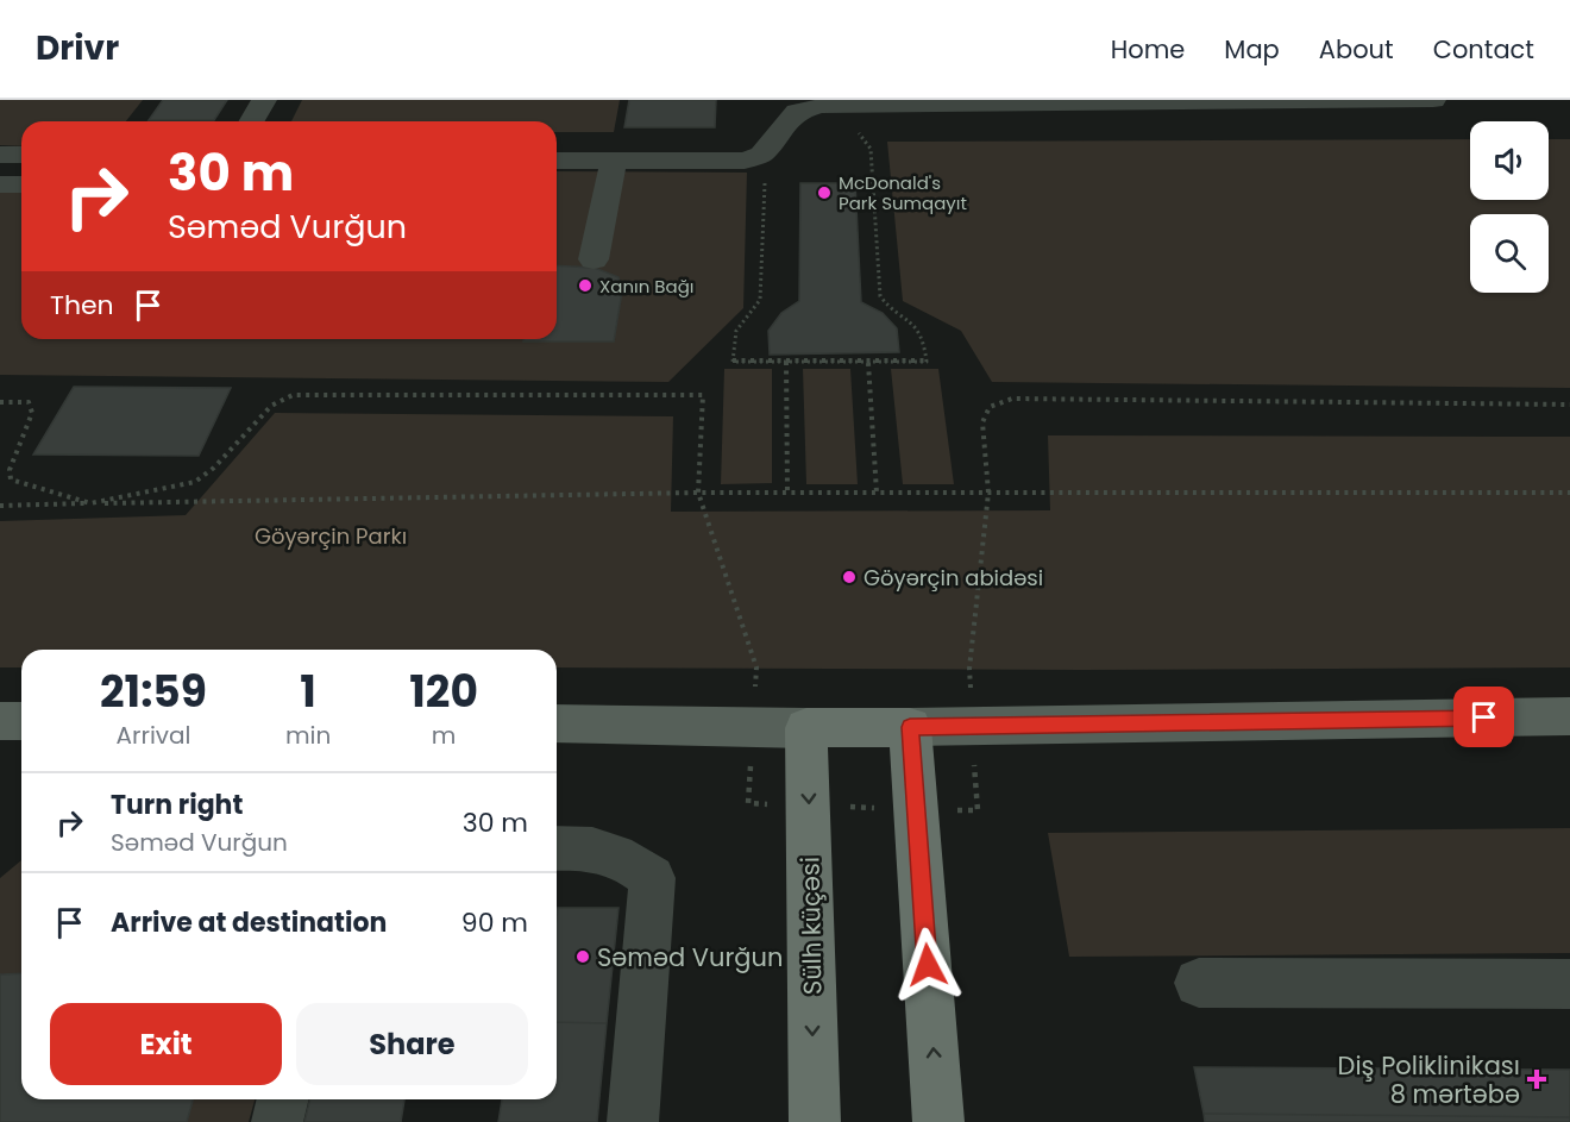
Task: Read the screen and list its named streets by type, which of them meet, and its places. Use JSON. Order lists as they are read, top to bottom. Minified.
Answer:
{"streets":{"highway":["Sülh küçəsi"]},"parks":["Göyərçin Parkı"],"places":{"other":["McDonald's Park Sumqayıt","Xanın Bağı","Göyərçin abidəsi","Səməd Vurğun"],"health":["Diş Poliklinikası 8 mərtəbə"]},"page":{"header":"Drivr","nav":["Home","Map","About","Contact"],"turn":["30 m","Səməd Vurğun"],"then":"Then","eta":["21:59","Arrival","1","min","120","m"],"list":[{"name":"Turn right","note":"Səməd Vurğun","value":"30 m"},{"name":"Arrive at destination","value":"90 m"}],"buttons":["Exit","Share"]}}
